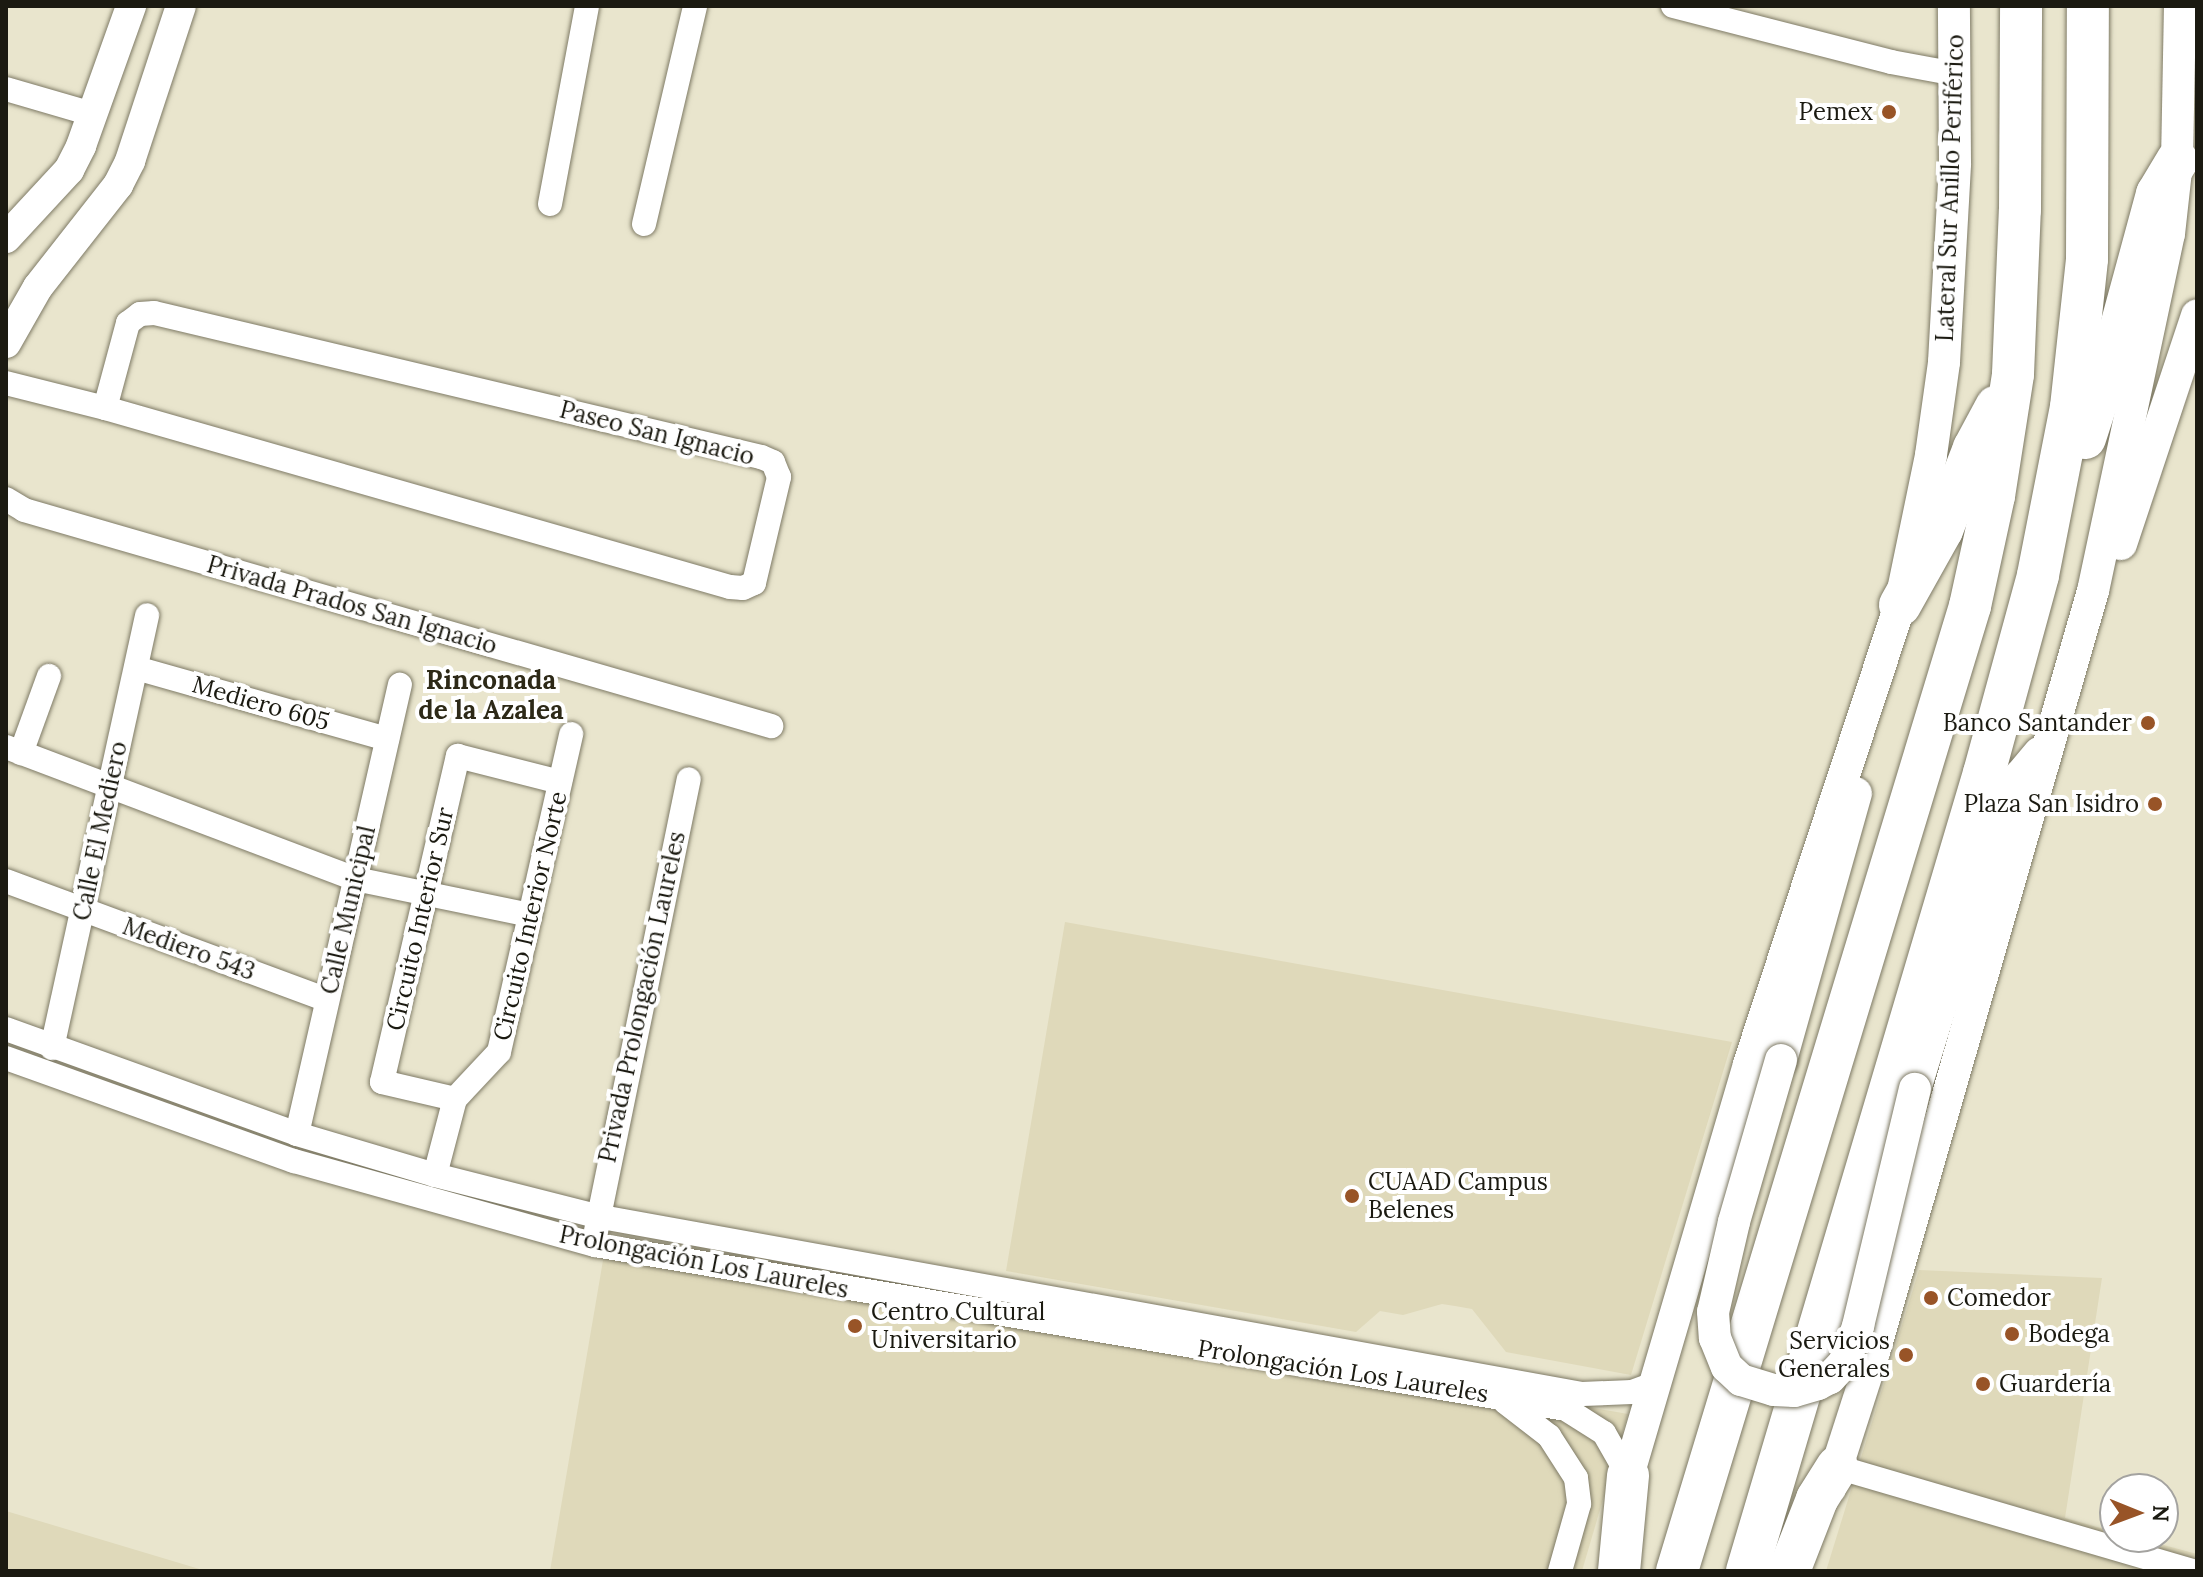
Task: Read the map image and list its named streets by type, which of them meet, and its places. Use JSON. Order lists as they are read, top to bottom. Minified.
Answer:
{"streets":{"main road":["Lateral Sur Anillo Periférico"],"street":["Paseo San Ignacio","Privada Prados San Ignacio","Mediero 605","Calle El Mediero","Calle Municipal","Circuito Interior Norte","Circuito Interior Sur","Mediero 543","Privada Prolongación Laureles","Prolongación Los Laureles"]},"crossings":[["Lateral Sur Anillo Periférico","Prolongación Los Laureles"],["Mediero 605","Calle El Mediero"],["Mediero 605","Calle Municipal"],["Calle El Mediero","Mediero 543"],["Calle El Mediero","Prolongación Los Laureles"],["Calle Municipal","Mediero 543"],["Calle Municipal","Prolongación Los Laureles"],["Circuito Interior Norte","Circuito Interior Sur"],["Circuito Interior Norte","Prolongación Los Laureles"],["Privada Prolongación Laureles","Prolongación Los Laureles"]],"districts":["Rinconada de la Azalea"],"places":["Pemex","Banco Santander","Plaza San Isidro","CUAAD Campus Belenes","Comedor","Centro Cultural Universitario","Bodega","Servicios Generales","Guardería"],"north":"right"}
